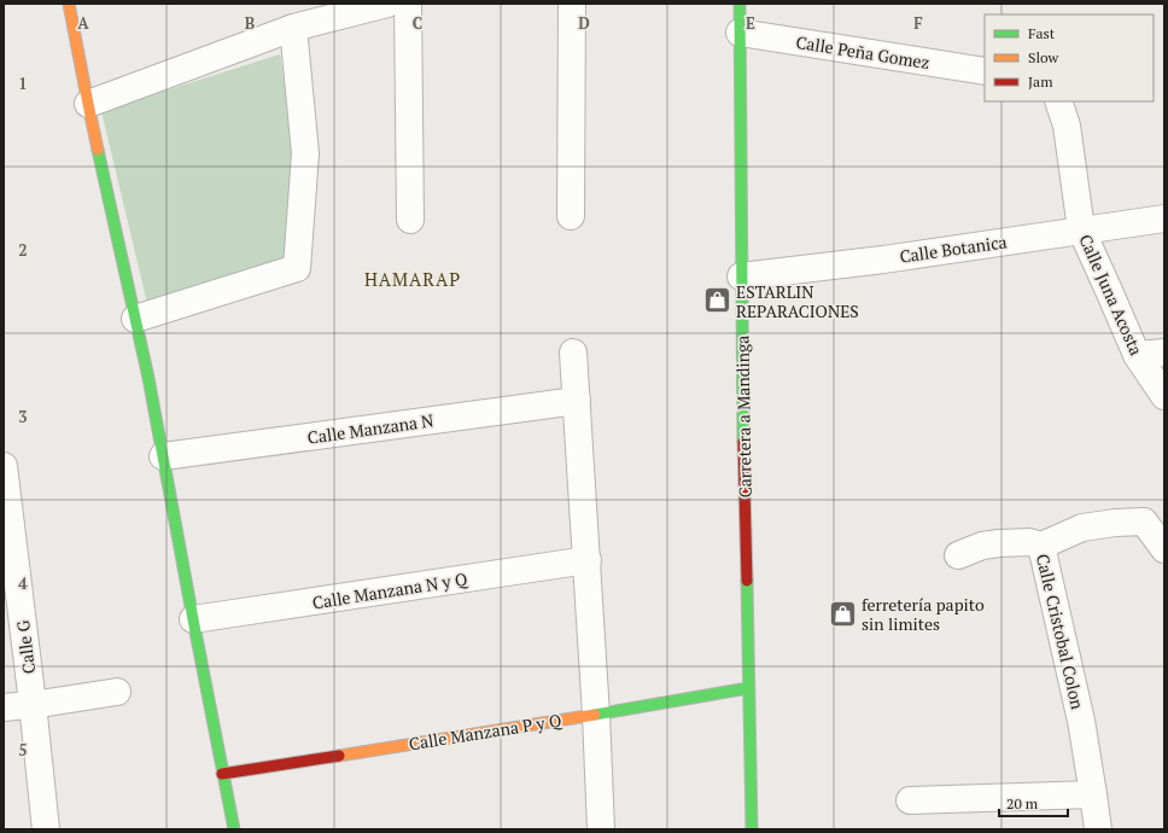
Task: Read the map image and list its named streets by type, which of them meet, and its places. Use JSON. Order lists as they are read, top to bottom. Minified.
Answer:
{"streets":{"street":["Calle Peña Gomez","Calle Botanica","Calle Juna Acosta","Carretera a Mandinga","Calle Manzana N","Calle Manzana N y Q","Calle Cristobal Colon","Calle G","Calle Manzana P y Q"]},"crossings":[["Calle Peña Gomez","Carretera a Mandinga"],["Calle Botanica","Calle Juna Acosta"],["Calle Botanica","Carretera a Mandinga"],["Carretera a Mandinga","Calle Manzana P y Q"]],"districts":["HAMARAP"],"places":{"shop":["ESTARLIN REPARACIONES","ferretería papito sin limites"]},"legend":["Fast","Slow","Jam"],"scale_bar":"20 m","grid":{"columns":["A","B","C","D","E","F"],"rows":["1","2","3","4","5"]}}
